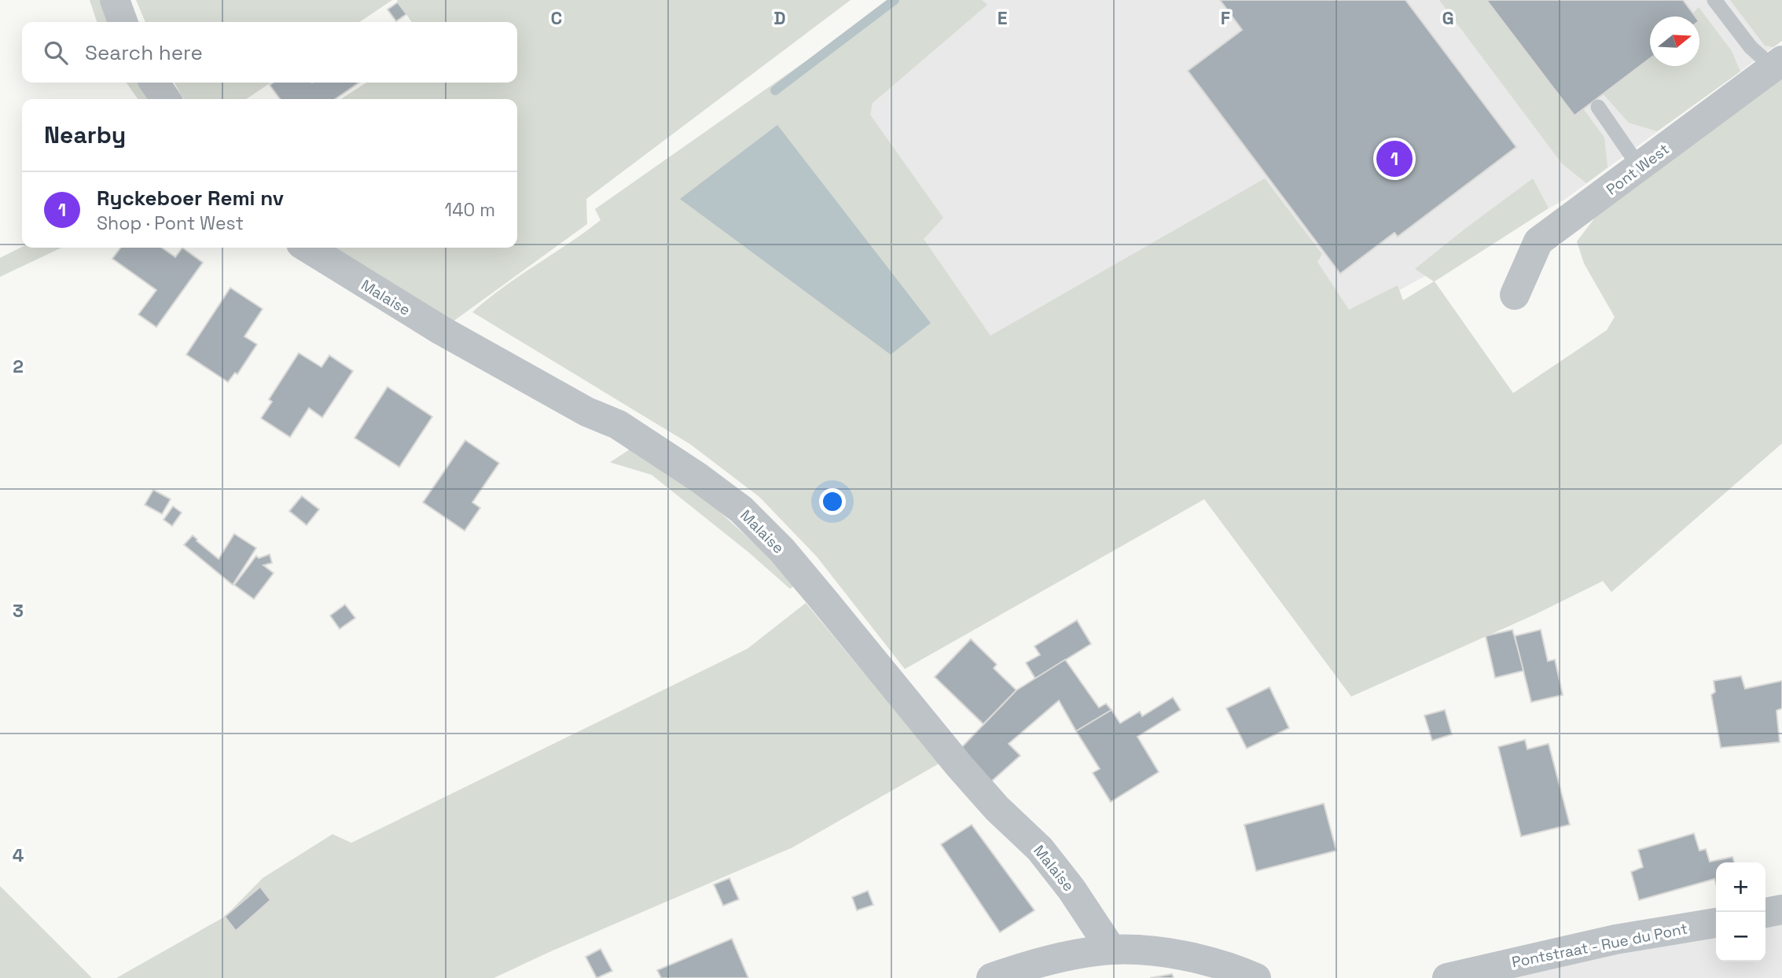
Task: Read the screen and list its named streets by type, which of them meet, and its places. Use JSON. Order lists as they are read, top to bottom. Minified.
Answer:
{"streets":{"street":["Pont West","Malaise","Pontstraat - Rue du Pont"]},"north":"right","page":{"search":"Search here","heading":"Nearby","pins":"1","list":[{"mark":"1","name":"Ryckeboer Remi nv","note":"Shop · Pont West","value":"140 m"}],"map_buttons":["+","−"]},"grid":{"columns":["C","D","E","F","G"],"rows":["2","3","4"]}}
